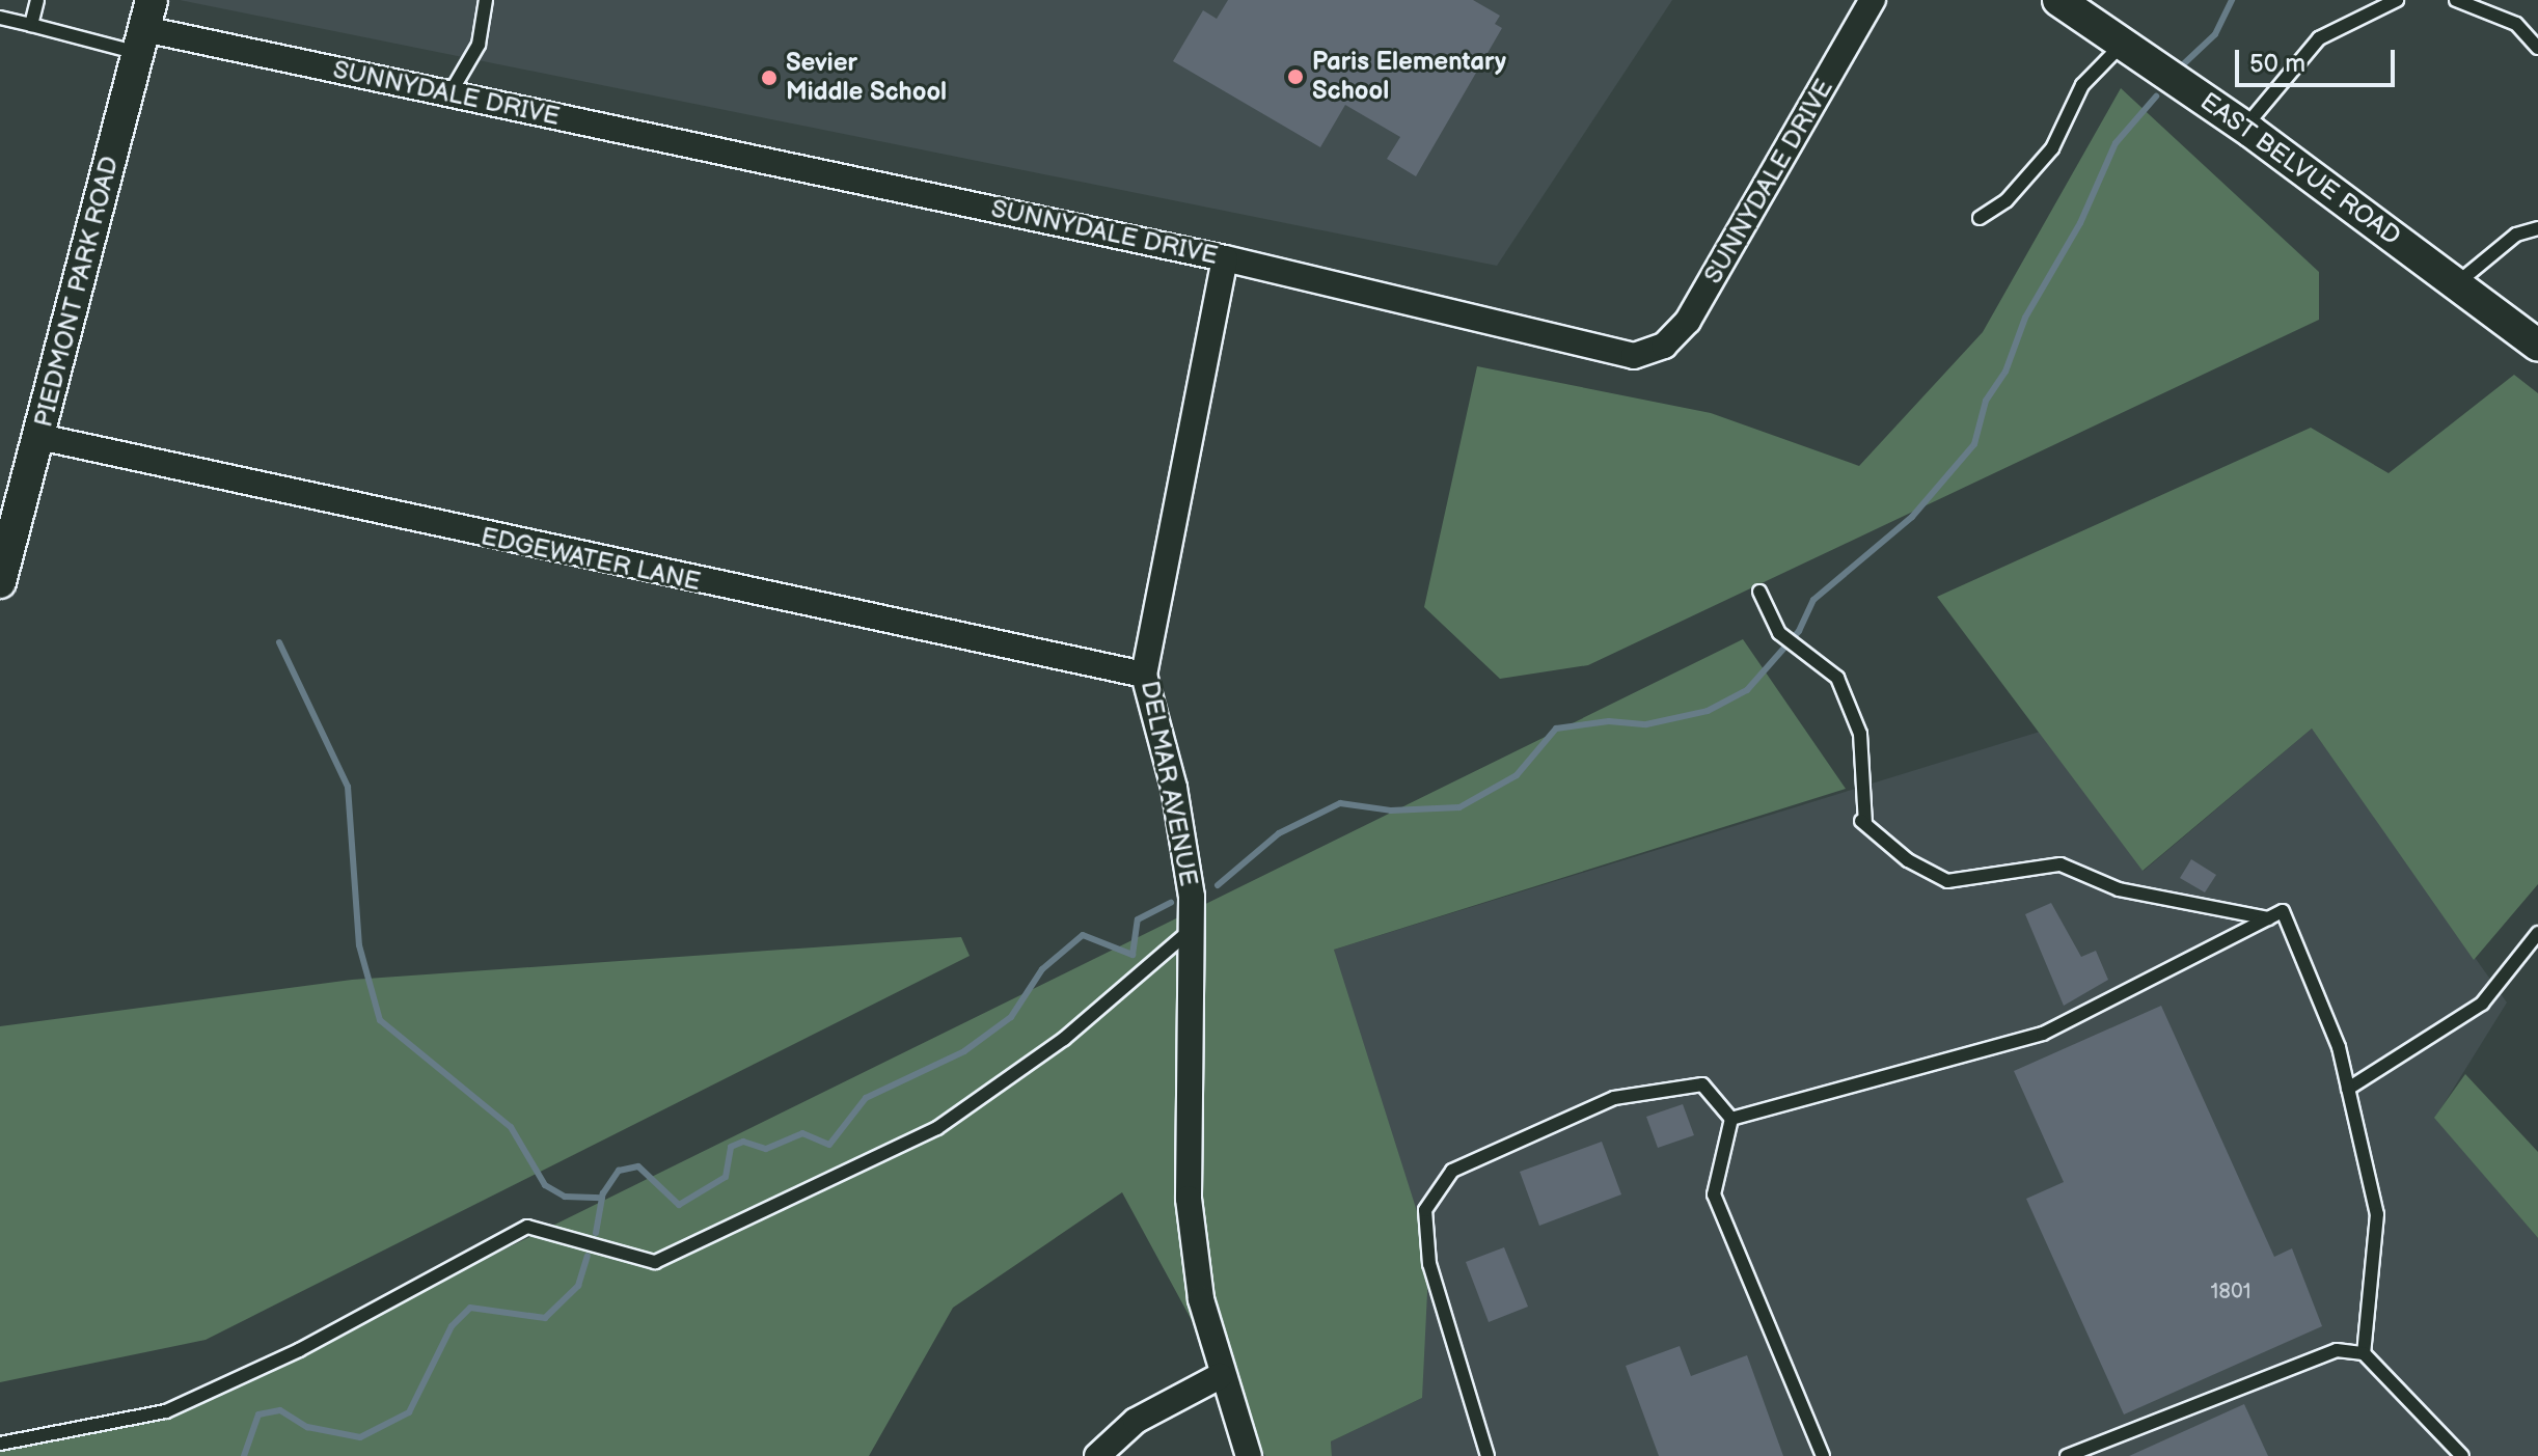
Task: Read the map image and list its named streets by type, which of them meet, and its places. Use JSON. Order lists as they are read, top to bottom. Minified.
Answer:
{"streets":{"street":["SUNNYDALE DRIVE","EAST BELVUE ROAD","PIEDMONT PARK ROAD","EDGEWATER LANE","DELMAR AVENUE"]},"crossings":[["SUNNYDALE DRIVE","PIEDMONT PARK ROAD"],["SUNNYDALE DRIVE","DELMAR AVENUE"],["PIEDMONT PARK ROAD","EDGEWATER LANE"],["EDGEWATER LANE","DELMAR AVENUE"]],"places":["Paris Elementary School","Sevier Middle School"],"house_numbers":["1801"],"scale_bar":"50 m"}
